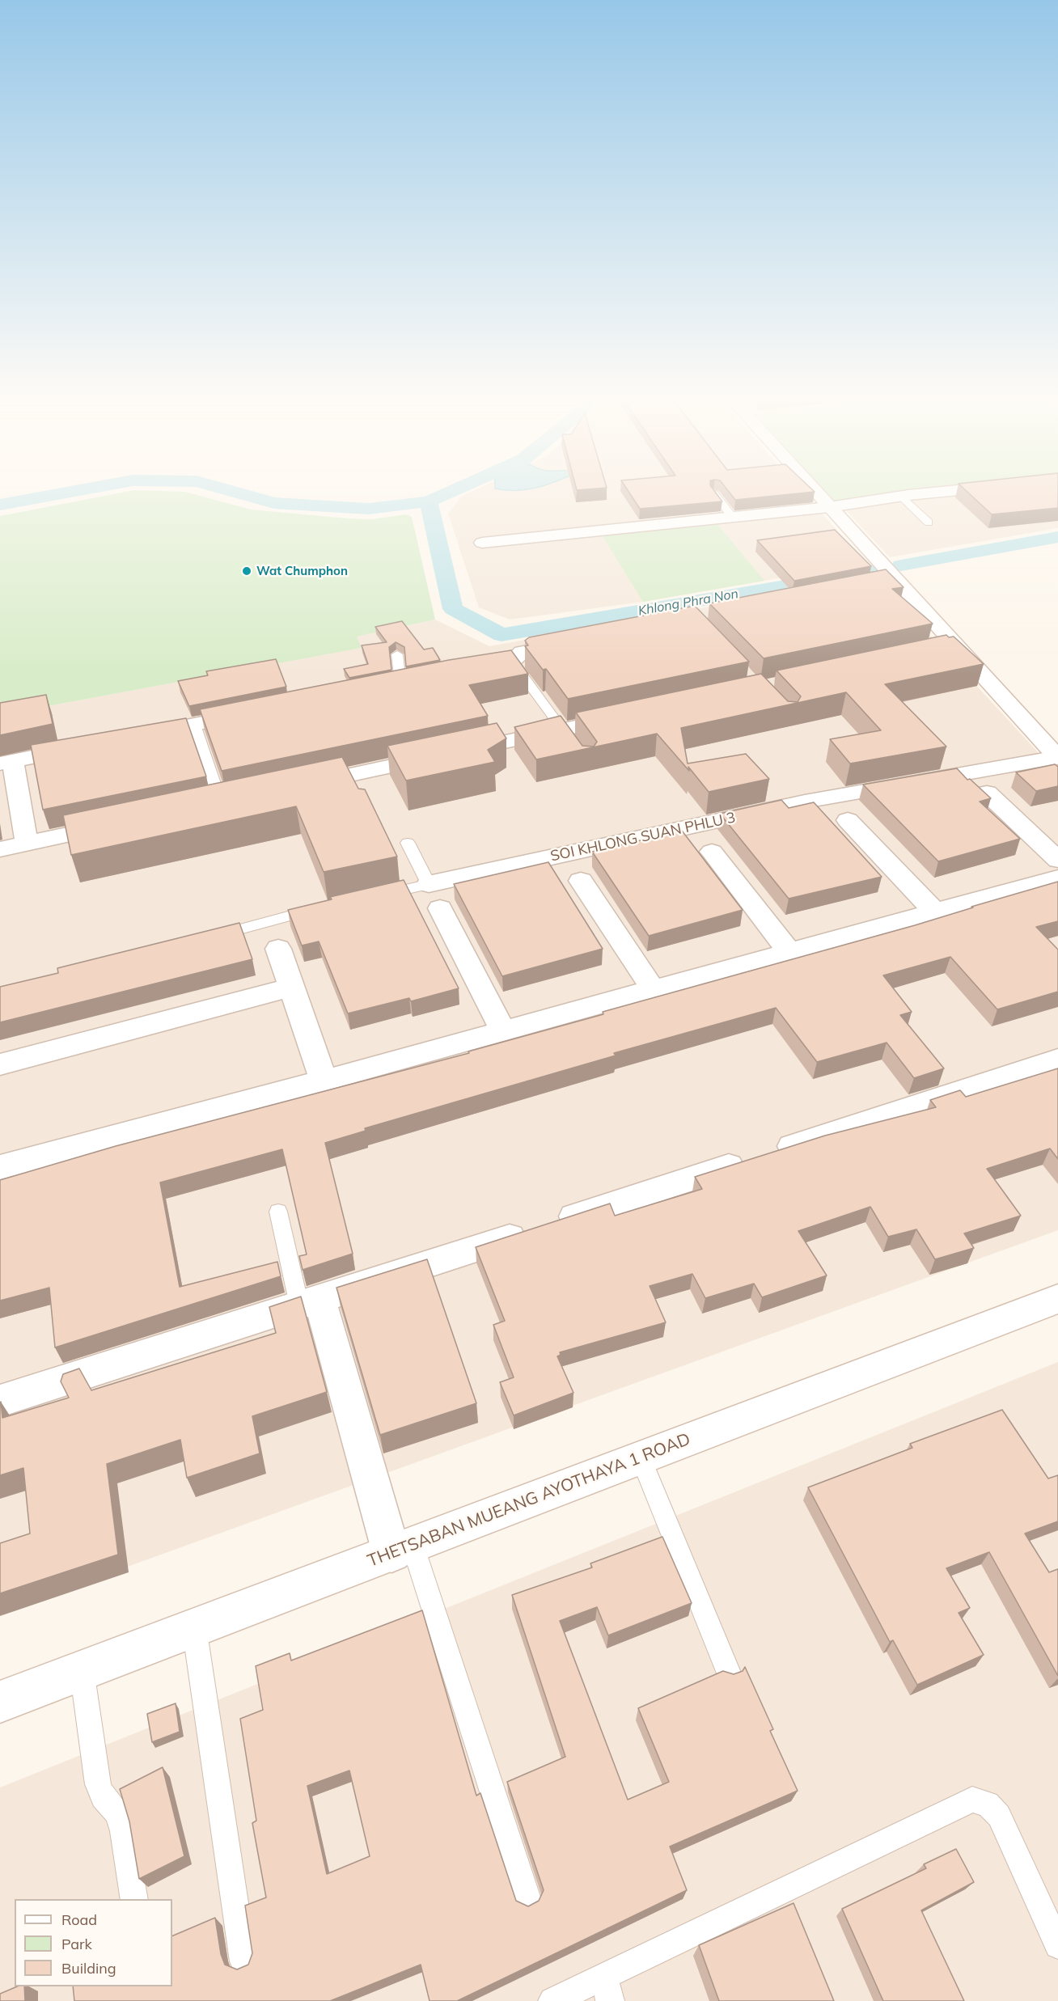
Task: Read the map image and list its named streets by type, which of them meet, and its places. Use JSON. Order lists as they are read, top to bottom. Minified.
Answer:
{"streets":{"street":["SOI KHLONG SUAN PHLU 3","THETSABAN MUEANG AYOTHAYA 1 ROAD"]},"water":["Khlong Phra Non"],"places":["Wat Chumphon"],"legend":["Road","Park","Building"]}
